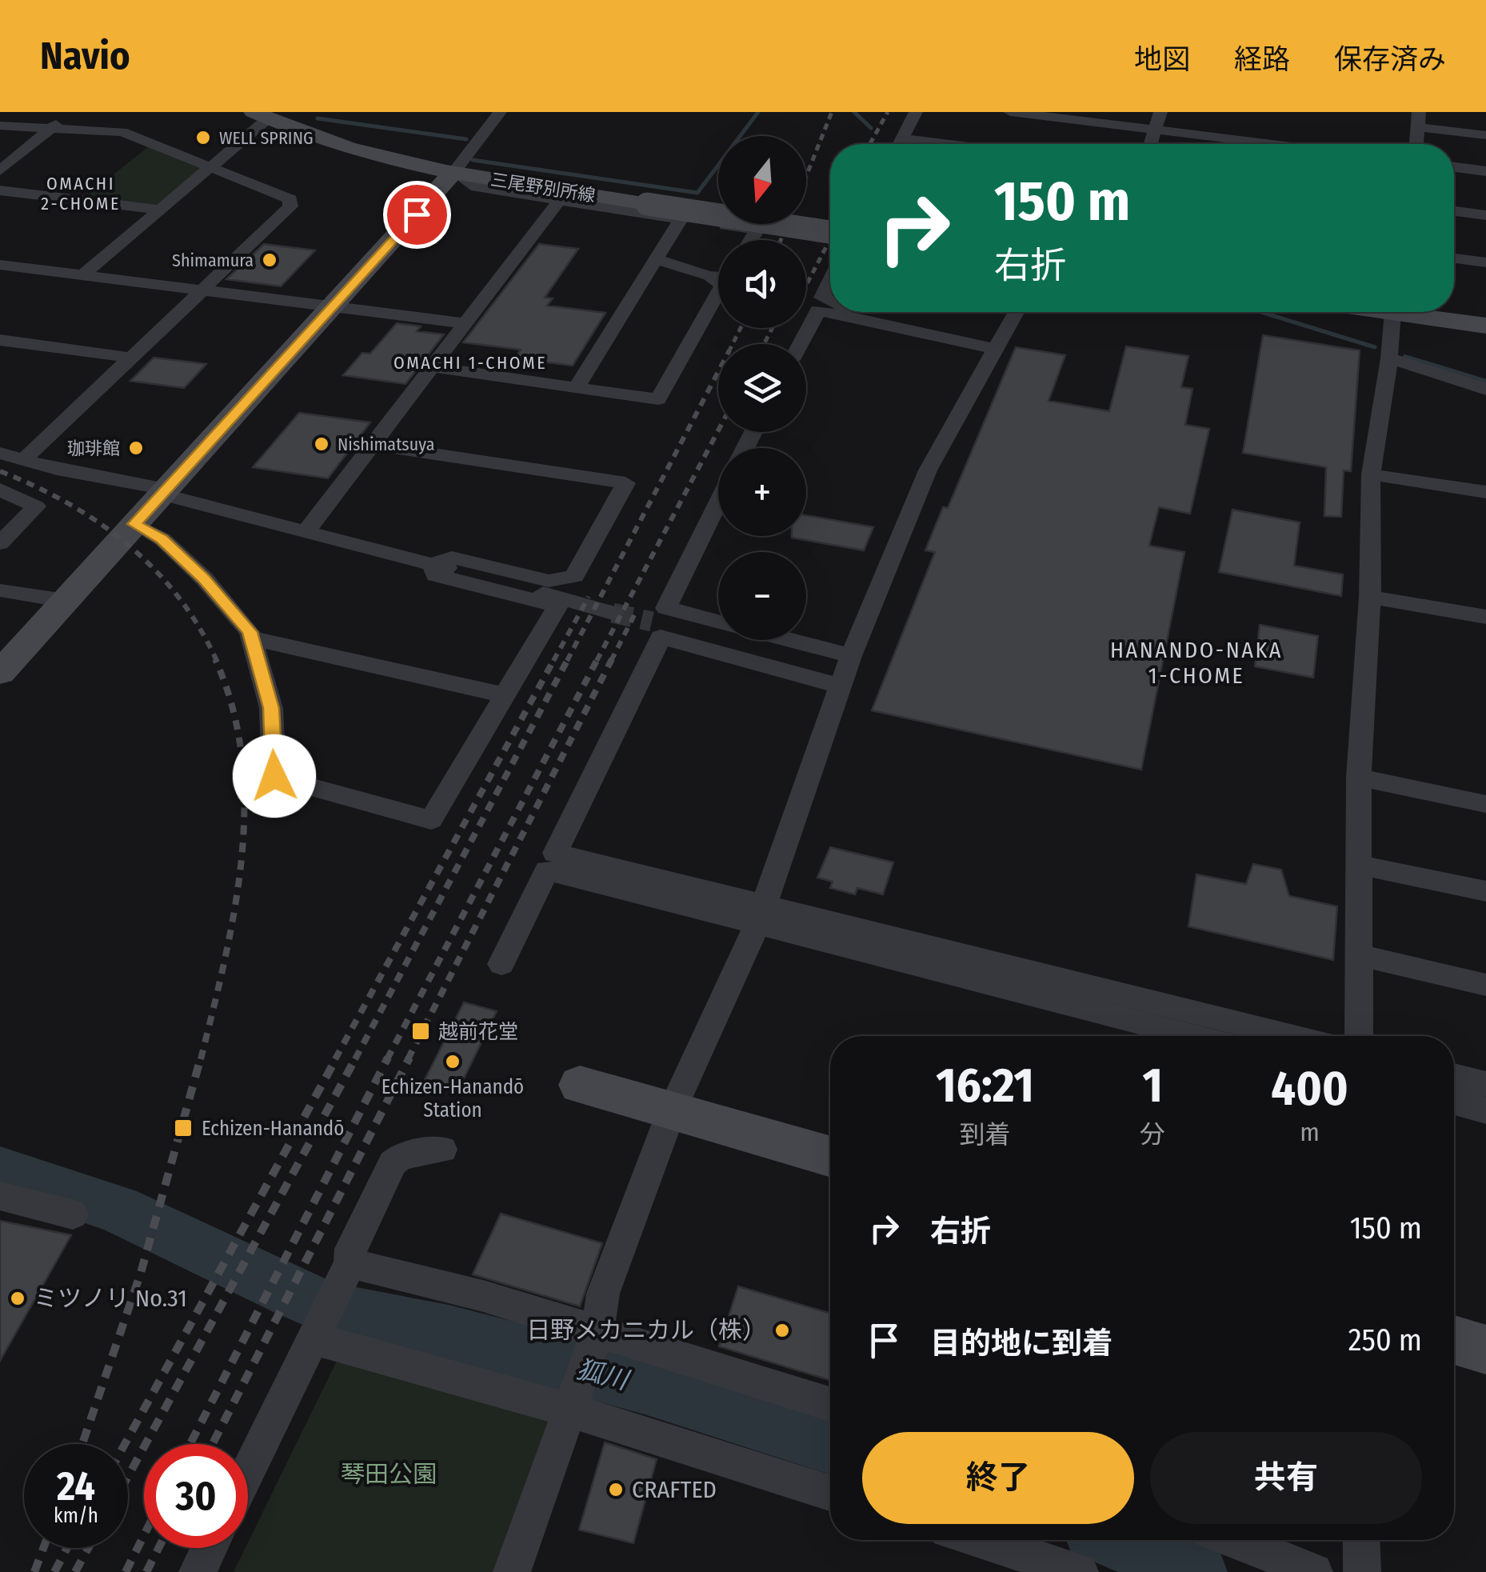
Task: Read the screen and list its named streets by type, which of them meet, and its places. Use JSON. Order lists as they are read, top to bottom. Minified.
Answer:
{"streets":{"street":["三尾野別所線"]},"districts":["OMACHI 2-CHOME","OMACHI 1-CHOME","HANANDO-NAKA 1-CHOME"],"water":["狐川"],"parks":["琴田公園"],"places":{"other":["WELL SPRING","Shimamura","Nishimatsuya","珈琲館","Echizen-Hanandō Station","ミツノリ No.31","日野メカニカル（株）","CRAFTED"],"transit":["越前花堂","Echizen-Hanandō"]},"north":"bottom","page":{"header":"Navio","nav":["地図","経路","保存済み"],"map_buttons":["+","−"],"turn":["150 m","右折"],"eta":["16:21","到着","1","分","400","m"],"list":[{"name":"右折","value":"150 m"},{"name":"目的地に到着","value":"250 m"}],"buttons":["終了","共有"],"speed":"24 km/h","limit":"30"}}
